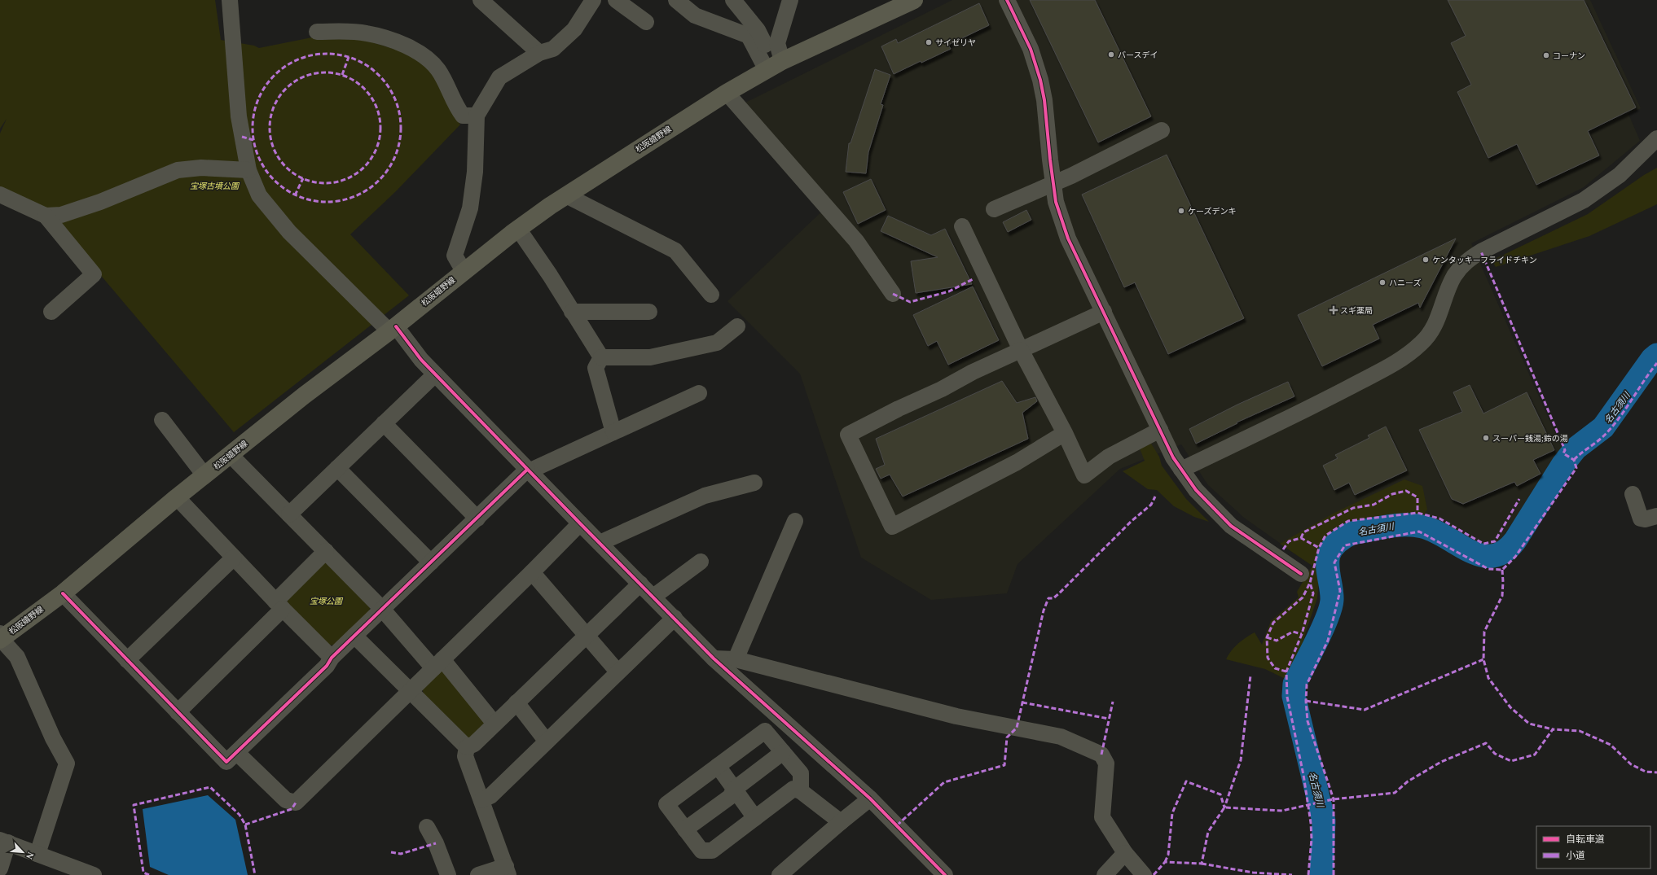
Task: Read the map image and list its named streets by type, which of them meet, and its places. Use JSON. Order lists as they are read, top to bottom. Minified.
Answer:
{"streets":{"main road":["松阪嬉野線"]},"water":["名古須川"],"parks":["宝塚古墳公園","宝塚公園"],"places":{"other":["サイゼリヤ","バースデイ","コーナン","ケーズデンキ","ケンタッキーフライドチキン","ハニーズ","スーパー銭湯;鈴の湯"],"health":["スギ薬局"]},"legend":["自転車道","小道"],"north":"bottom right"}
